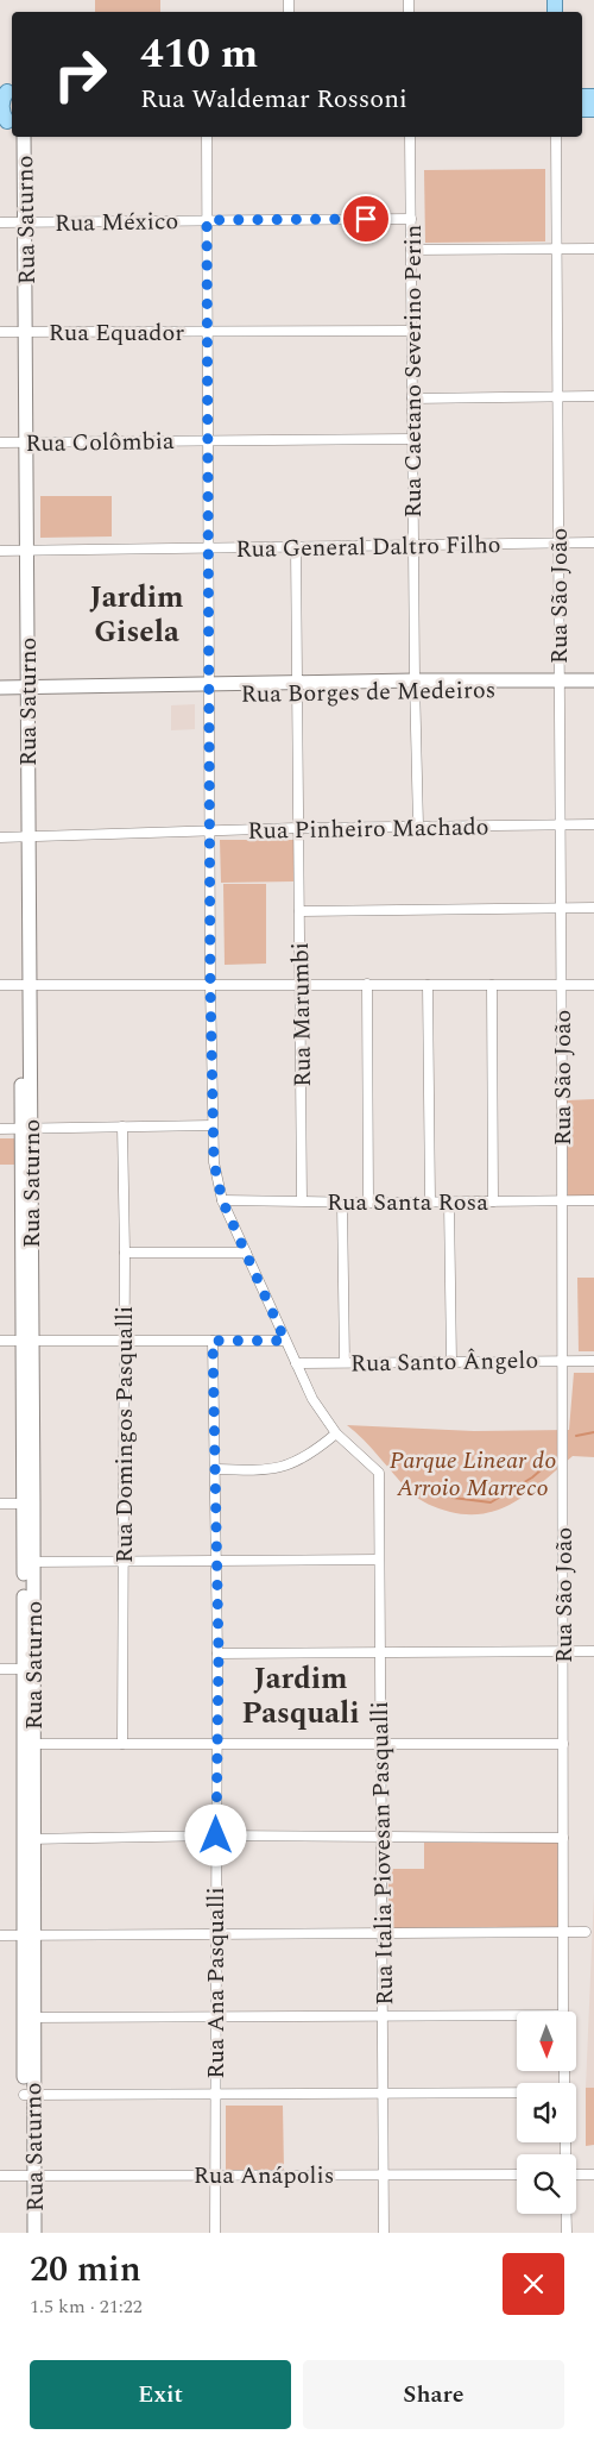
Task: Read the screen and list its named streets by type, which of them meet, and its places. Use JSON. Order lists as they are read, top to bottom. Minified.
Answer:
{"streets":{"street":["Rua Saturno","Rua México","Rua Equador","Rua Caetano Severino Perin","Rua Colômbia","Rua General Daltro Filho","Rua São João","Rua Borges de Medeiros","Rua Pinheiro Machado","Rua Marumbi","Rua Santa Rosa","Rua Santo Ângelo","Rua Domingos Pasqualli","Rua Italia Piovesan Pasqualli","Rua Ana Pasqualli","Rua Anápolis"]},"crossings":[["Rua Saturno","Rua México"],["Rua Saturno","Rua Equador"],["Rua Saturno","Rua Colômbia"],["Rua Saturno","Rua General Daltro Filho"],["Rua Saturno","Rua Borges de Medeiros"],["Rua Saturno","Rua Pinheiro Machado"],["Rua Saturno","Rua Anápolis"],["Rua México","Rua Caetano Severino Perin"],["Rua Equador","Rua Caetano Severino Perin"],["Rua Caetano Severino Perin","Rua Colômbia"],["Rua Caetano Severino Perin","Rua General Daltro Filho"],["Rua Caetano Severino Perin","Rua Borges de Medeiros"],["Rua Caetano Severino Perin","Rua Pinheiro Machado"],["Rua General Daltro Filho","Rua São João"],["Rua General Daltro Filho","Rua Marumbi"],["Rua São João","Rua Borges de Medeiros"],["Rua São João","Rua Pinheiro Machado"],["Rua São João","Rua Santa Rosa"],["Rua São João","Rua Santo Ângelo"],["Rua Borges de Medeiros","Rua Marumbi"],["Rua Pinheiro Machado","Rua Marumbi"],["Rua Marumbi","Rua Santa Rosa"],["Rua Italia Piovesan Pasqualli","Rua Anápolis"],["Rua Ana Pasqualli","Rua Anápolis"]],"districts":["Jardim Gisela","Jardim Pasquali"],"parks":["Parque Linear do Arroio Marreco"],"north":"bottom","page":{"turn":["410 m","Rua Waldemar Rossoni"],"heading":["20 min","1.5 km · 21:22"],"buttons":["Exit","Share"]}}
